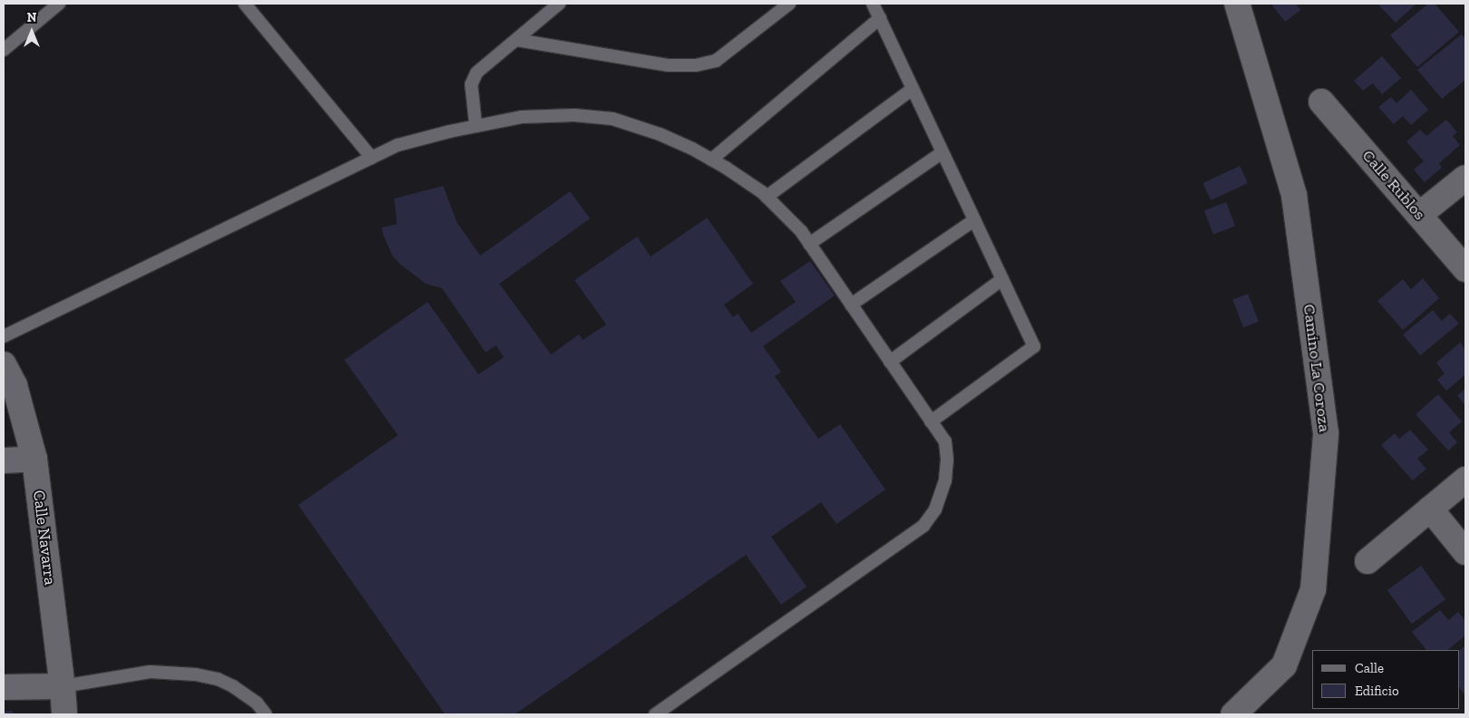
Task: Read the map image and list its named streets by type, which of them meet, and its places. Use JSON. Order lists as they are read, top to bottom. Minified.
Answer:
{"streets":{"street":["Calle Rublos","Camino La Coroza","Calle Navarra"]},"legend":["Calle","Edificio"],"north":"top"}
